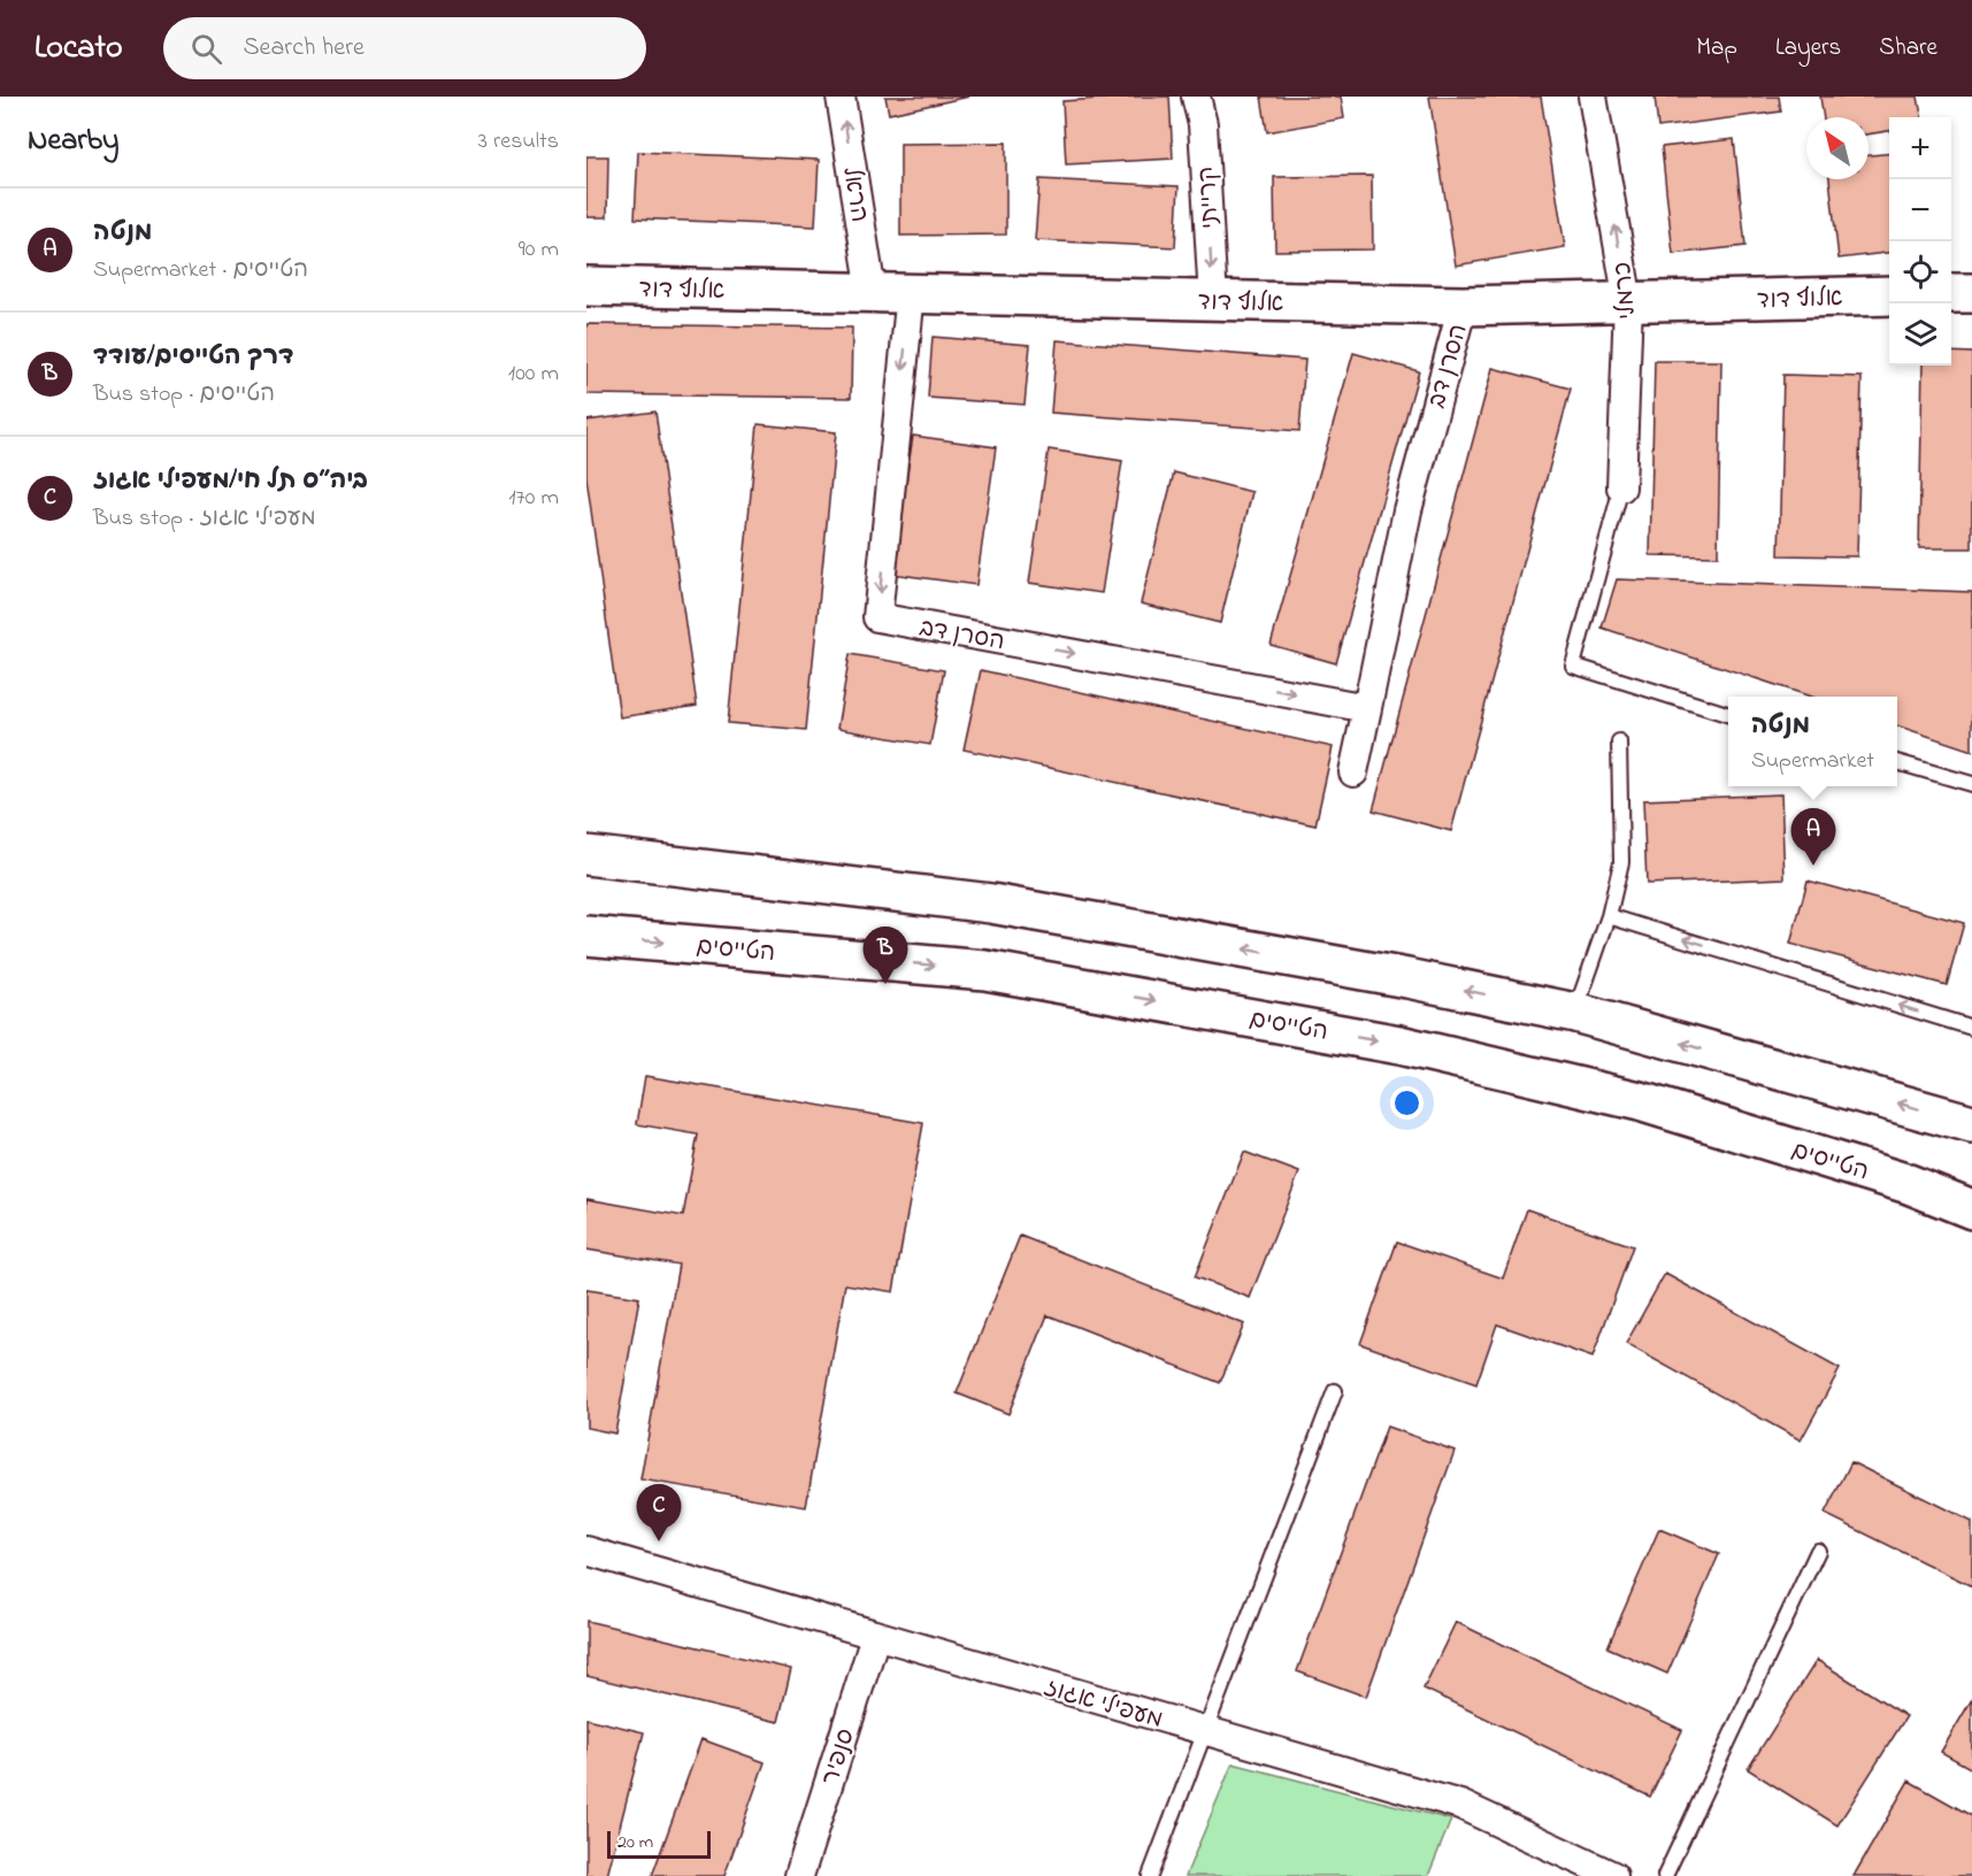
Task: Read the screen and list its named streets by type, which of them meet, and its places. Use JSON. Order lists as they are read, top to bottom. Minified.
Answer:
{"streets":{"main road":["אלוף דוד","הטייסים"],"street":["הראל","קרייתי","כרמלי","הסרן דב","מעפילי אגוז","סנפיר"]},"crossings":[["הראל","אלוף דוד"],["קרייתי","אלוף דוד"],["אלוף דוד","כרמלי"],["אלוף דוד","הסרן דב"],["מעפילי אגוז","סנפיר"]],"one_way":["הראל","קרייתי","כרמלי"],"scale_bar":"20 m","north":"top left","page":{"header":"Locato","search":"Search here","nav":["Map","Layers","Share"],"heading":["Nearby","3 results"],"map_buttons":["+","−"],"list":[{"mark":"A","name":"מנטה","note":"Supermarket · הטייסים","value":"90 m"},{"mark":"B","name":"דרך הטייסים/עודד","note":"Bus stop · הטייסים","value":"100 m"},{"mark":"C","name":"ביה״ס תל חי/מעפילי אגוז","note":"Bus stop · מעפילי אגוז","value":"170 m"}],"popup":["מנטה","Supermarket"],"pins":["A","B","C"],"scale":"20 m"}}
